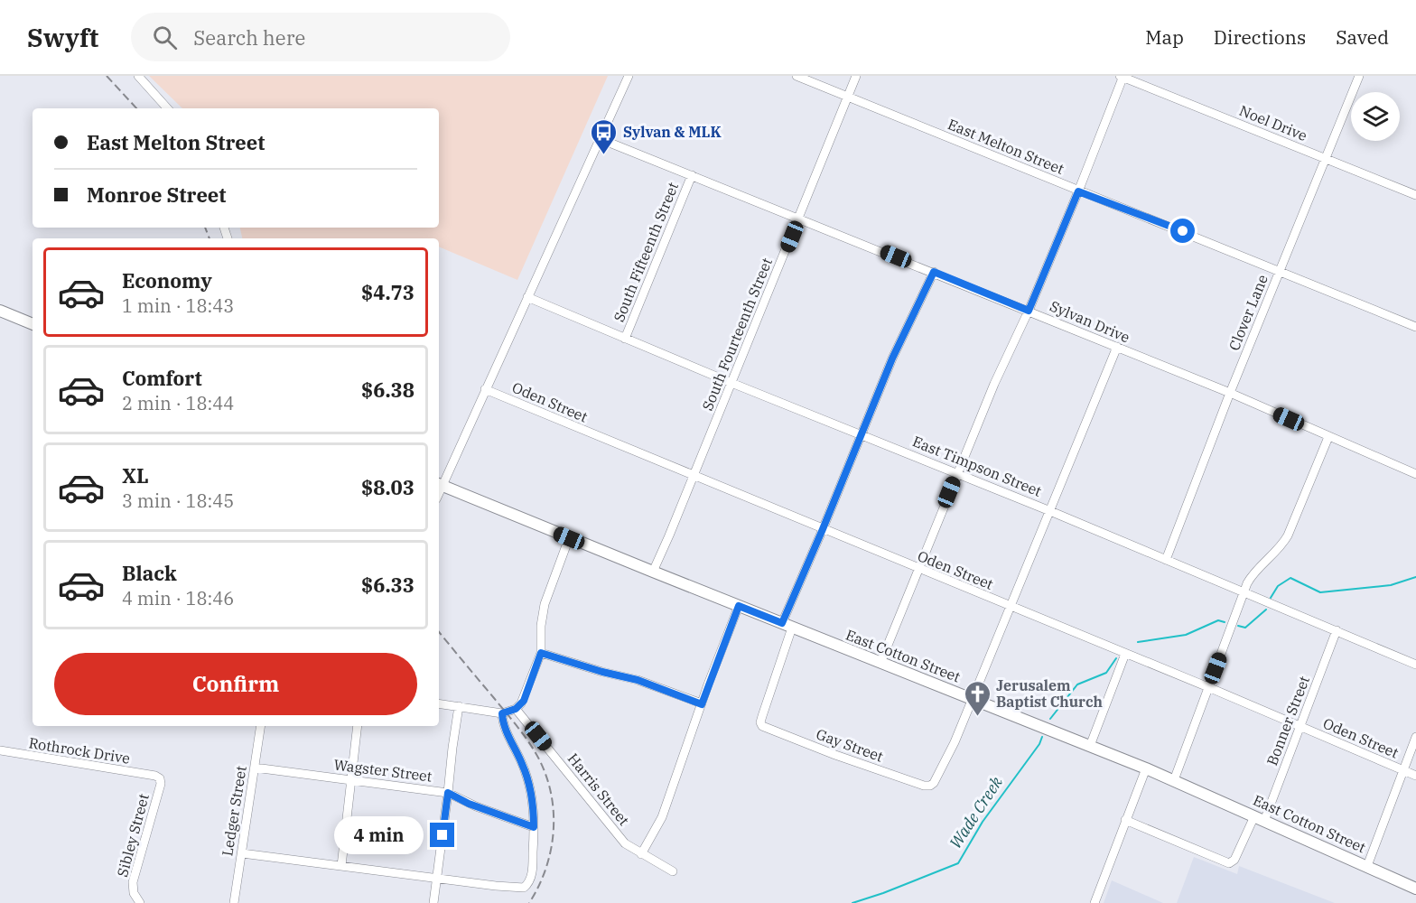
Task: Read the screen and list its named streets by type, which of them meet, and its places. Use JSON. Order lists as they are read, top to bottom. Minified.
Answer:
{"streets":{"main road":["East Cotton Street"],"street":["Noel Drive","East Melton Street","South Fifteenth Street","Clover Lane","Sylvan Drive","South Fourteenth Street","Oden Street","East Timpson Street","Bonner Street","Gay Street","Rothrock Drive","Wagster Street","Harris Street","Ledger Street","Sibley Street"]},"crossings":[["Noel Drive","Clover Lane"],["East Melton Street","Clover Lane"],["East Melton Street","South Fourteenth Street"],["South Fifteenth Street","Sylvan Drive"],["South Fifteenth Street","East Timpson Street"],["Clover Lane","Sylvan Drive"],["Clover Lane","East Timpson Street"],["Sylvan Drive","South Fourteenth Street"],["South Fourteenth Street","Oden Street"],["South Fourteenth Street","East Timpson Street"],["South Fourteenth Street","East Cotton Street"],["Oden Street","Bonner Street"],["East Timpson Street","Bonner Street"],["East Cotton Street","Bonner Street"],["East Cotton Street","Gay Street"],["Rothrock Drive","Sibley Street"],["Wagster Street","Ledger Street"]],"water":["Wade Creek"],"places":{"bus stop":["Sylvan & MLK"],"church":["Jerusalem Baptist Church"]},"page":{"header":"Swyft","search":"Search here","nav":["Map","Directions","Saved"],"banner":["East Melton Street","Monroe Street"],"list":[{"name":"Economy","note":"1 min · 18:43","value":"$4.73"},{"name":"Comfort","note":"2 min · 18:44","value":"$6.38"},{"name":"XL","note":"3 min · 18:45","value":"$8.03"},{"name":"Black","note":"4 min · 18:46","value":"$6.33"}],"buttons":"Confirm","bubble":"4 min"}}
